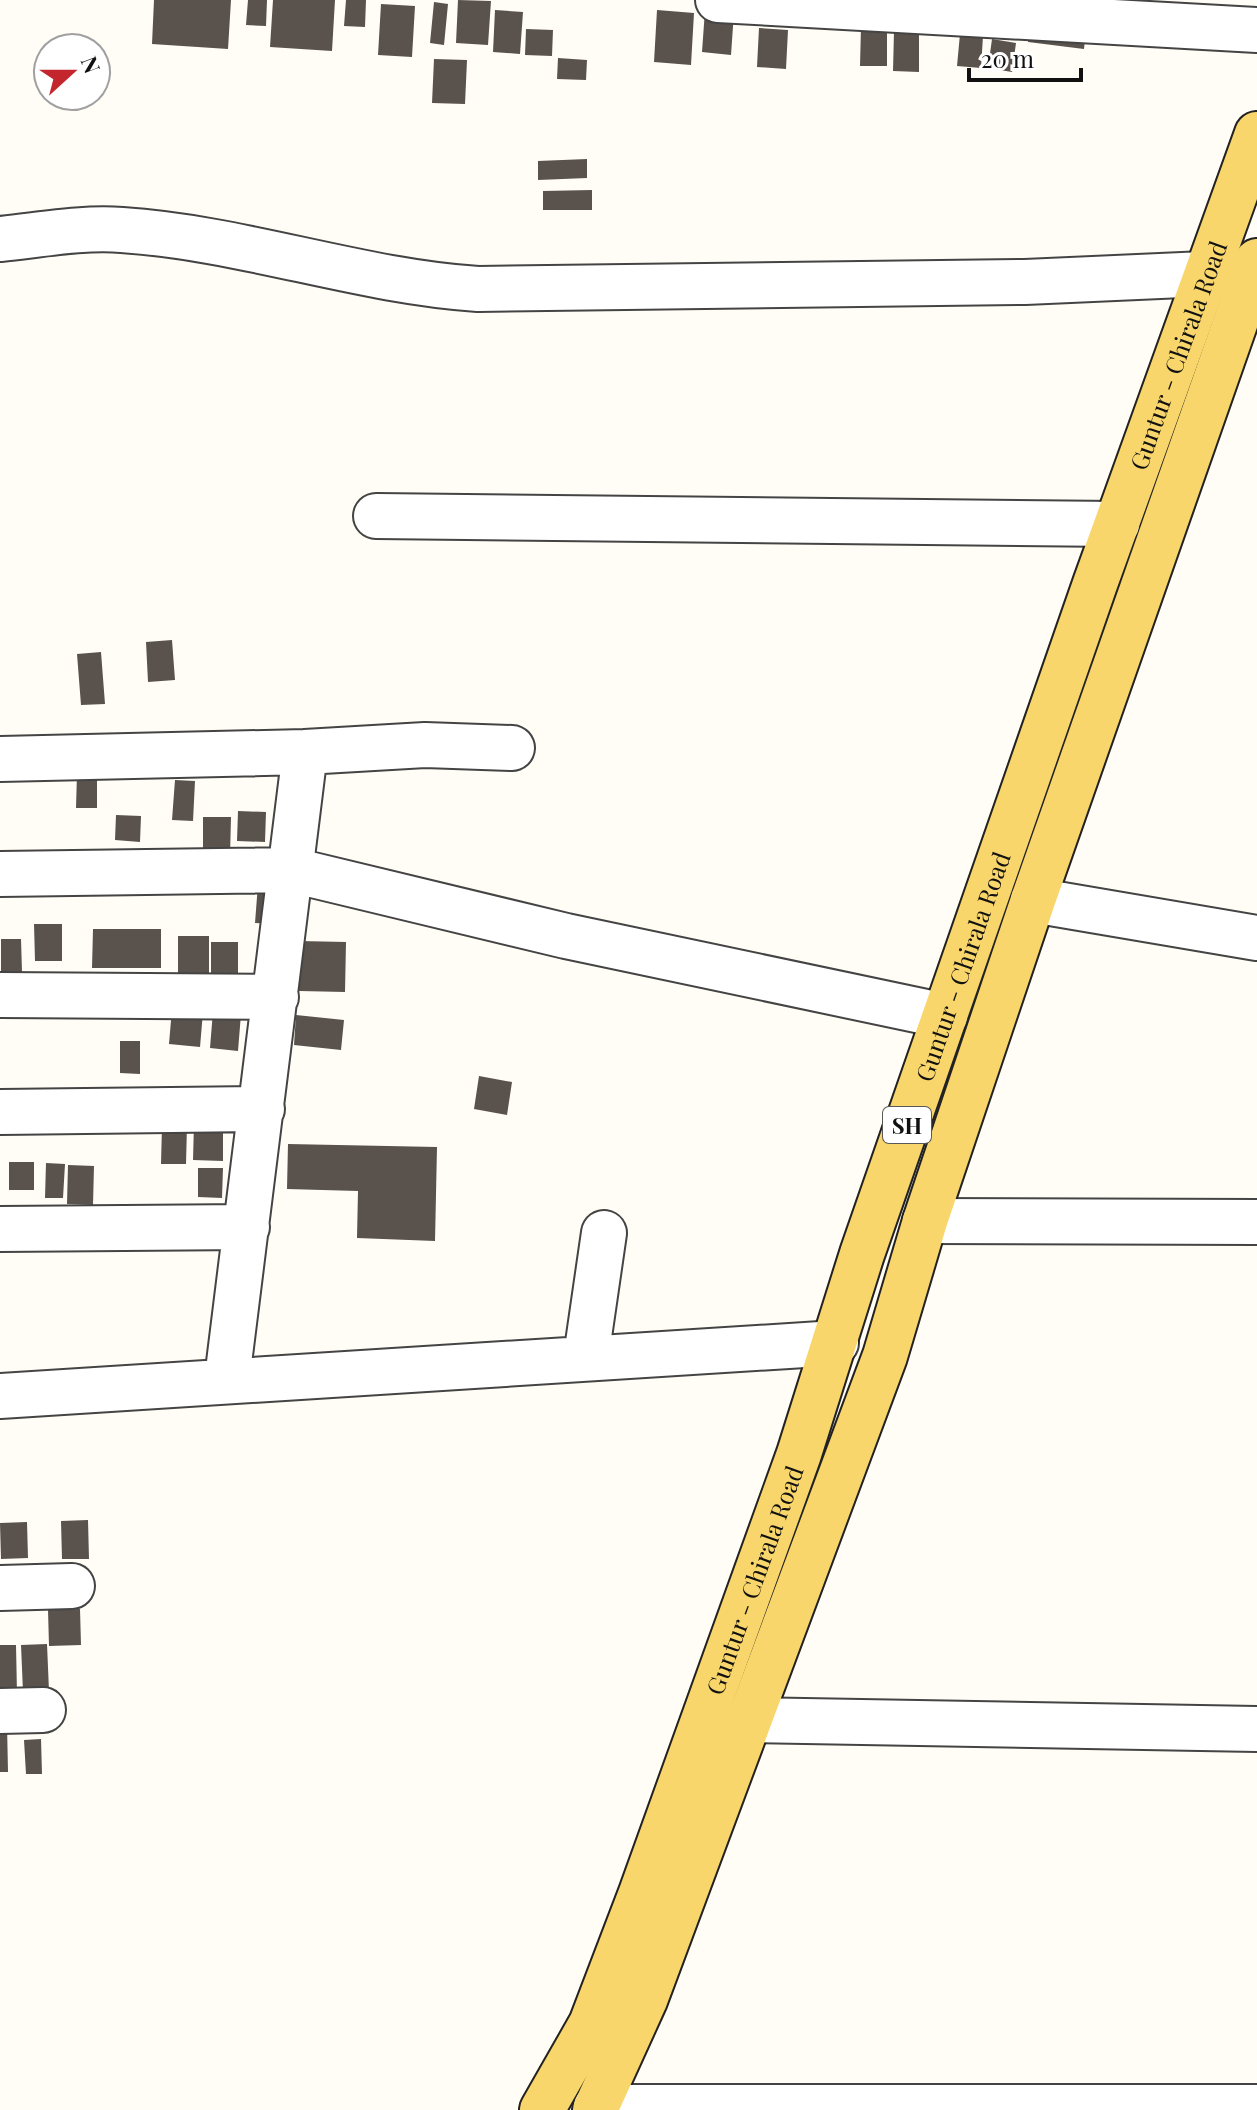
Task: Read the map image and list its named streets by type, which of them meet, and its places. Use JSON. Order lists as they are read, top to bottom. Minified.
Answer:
{"streets":{"main road":["Guntur - Chirala Road","SH"]},"scale_bar":"20 m","north":"right"}
